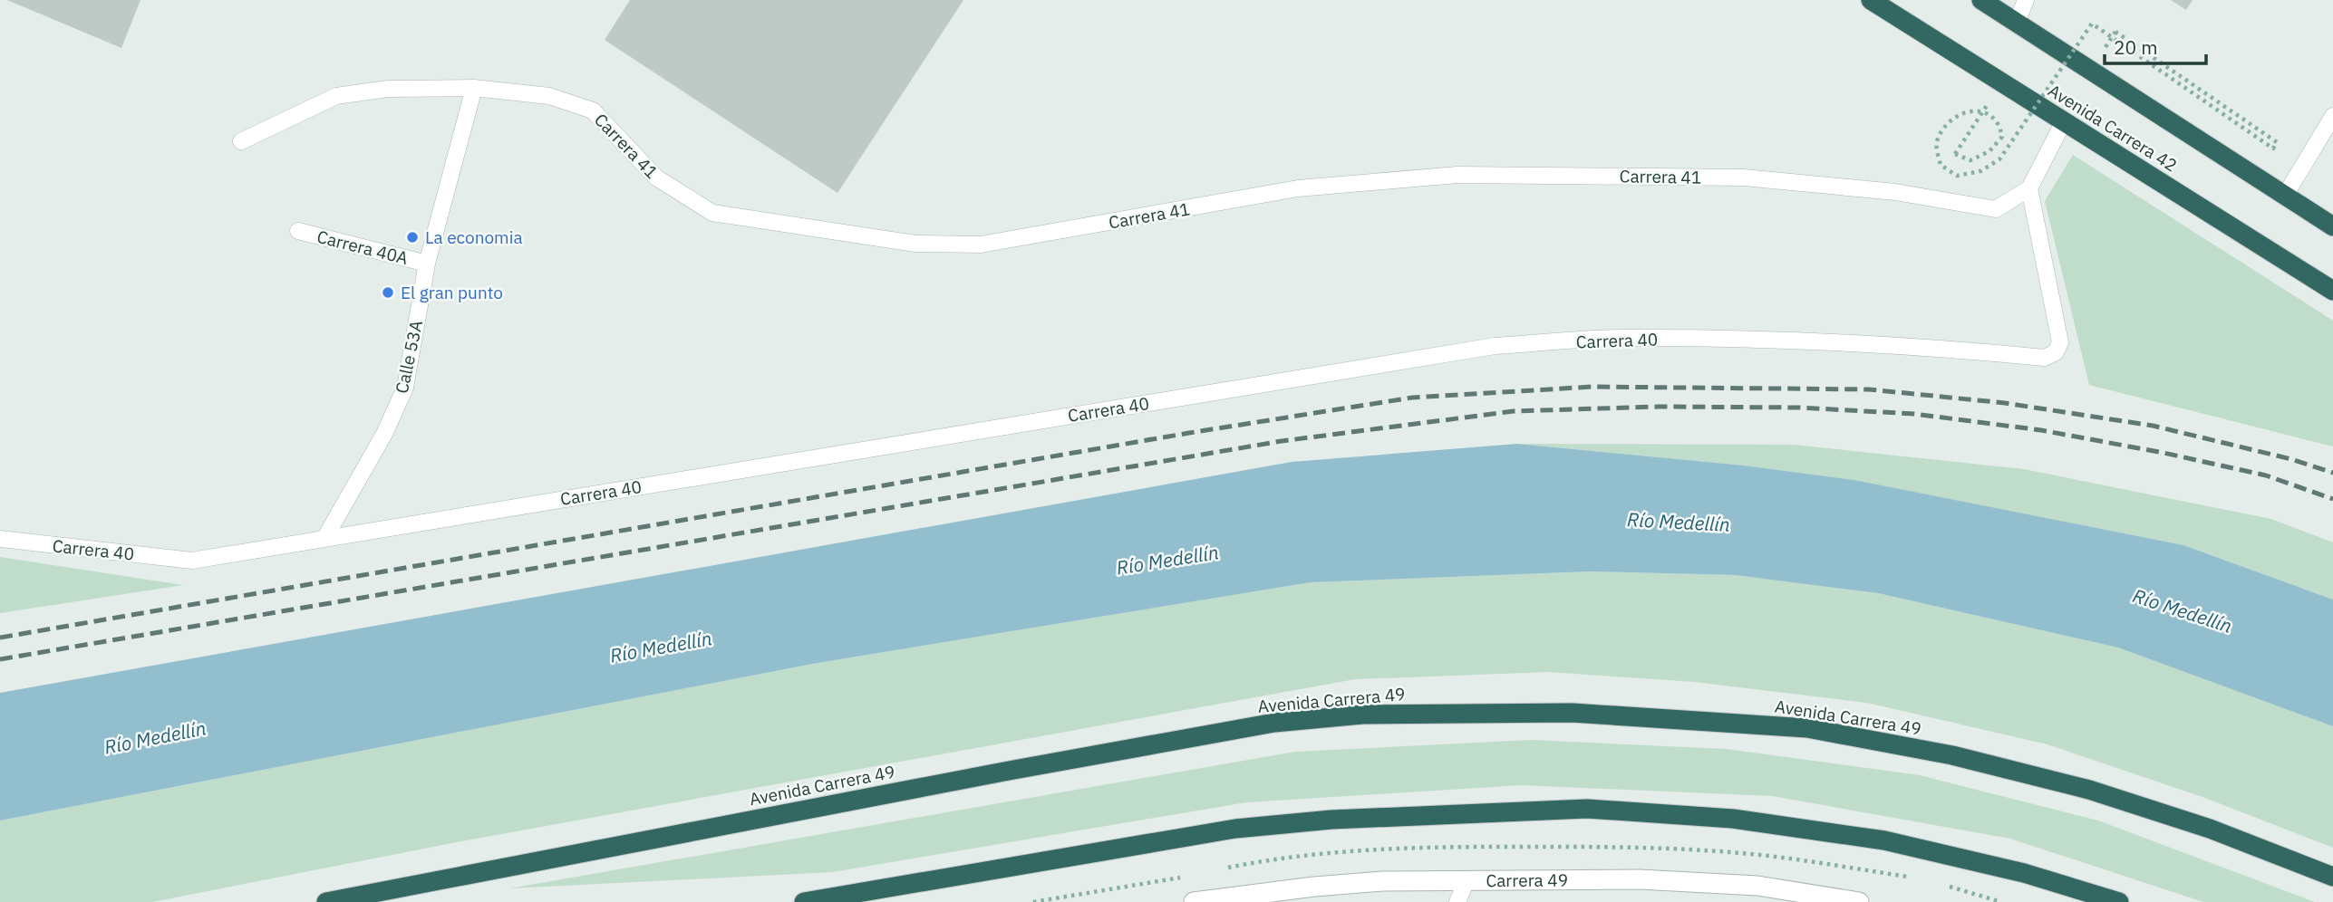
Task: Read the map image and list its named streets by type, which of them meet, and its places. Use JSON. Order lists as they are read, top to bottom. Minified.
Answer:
{"streets":{"highway":["Avenida Carrera 42","Avenida Carrera 49"],"street":["Carrera 49"],"lane":["Carrera 41","Carrera 40A","Carrera 40","Calle 53A"]},"crossings":[["Carrera 41","Carrera 40"],["Carrera 41","Calle 53A"],["Carrera 40A","Calle 53A"],["Carrera 40","Calle 53A"]],"water":["Río Medellín"],"places":["La economia","El gran punto"],"scale_bar":"20 m"}
